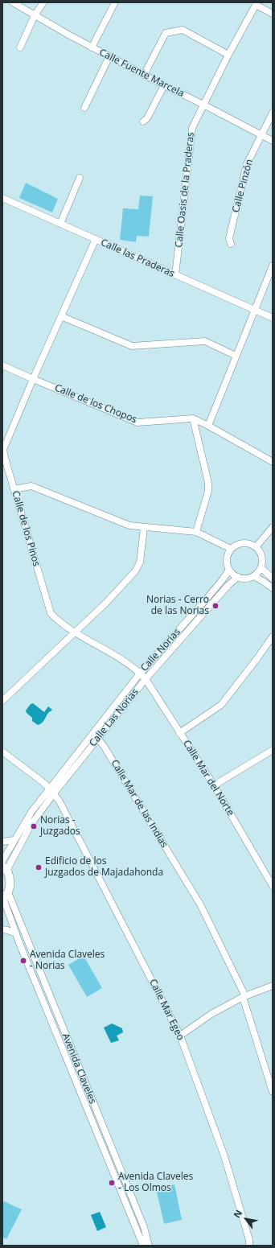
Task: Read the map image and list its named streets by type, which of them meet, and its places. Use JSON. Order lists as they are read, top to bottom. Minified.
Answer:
{"streets":{"street":["Calle Fuente Marcela","Calle Pinzón","Calle Oasis de la Praderas","Calle las Praderas","Calle de los Chopos","Calle de los Pinos","Calle Norias","Calle Las Norias","Calle Mar del Norte","Calle Mar de las Indias","Calle Mar Egeo","Avenida Claveles"]},"crossings":[["Calle Fuente Marcela","Calle Pinzón"],["Calle Fuente Marcela","Calle Oasis de la Praderas"],["Calle Oasis de la Praderas","Calle las Praderas"],["Calle las Praderas","Calle de los Pinos"],["Calle de los Chopos","Calle de los Pinos"],["Calle de los Pinos","Calle Norias"],["Calle de los Pinos","Calle Mar del Norte"],["Calle Norias","Calle Las Norias"],["Calle Norias","Calle Mar del Norte"],["Calle Norias","Calle Mar de las Indias"],["Calle Norias","Calle Mar Egeo"],["Calle Las Norias","Calle Mar del Norte"],["Calle Las Norias","Calle Mar de las Indias"],["Calle Las Norias","Calle Mar Egeo"]],"places":["Norias - Cerro de las Norias","Norias - Juzgados","Edificio de los Juzgados de Majadahonda","Avenida Claveles - Norias","Avenida Claveles - Los Olmos"],"north":"top left"}
